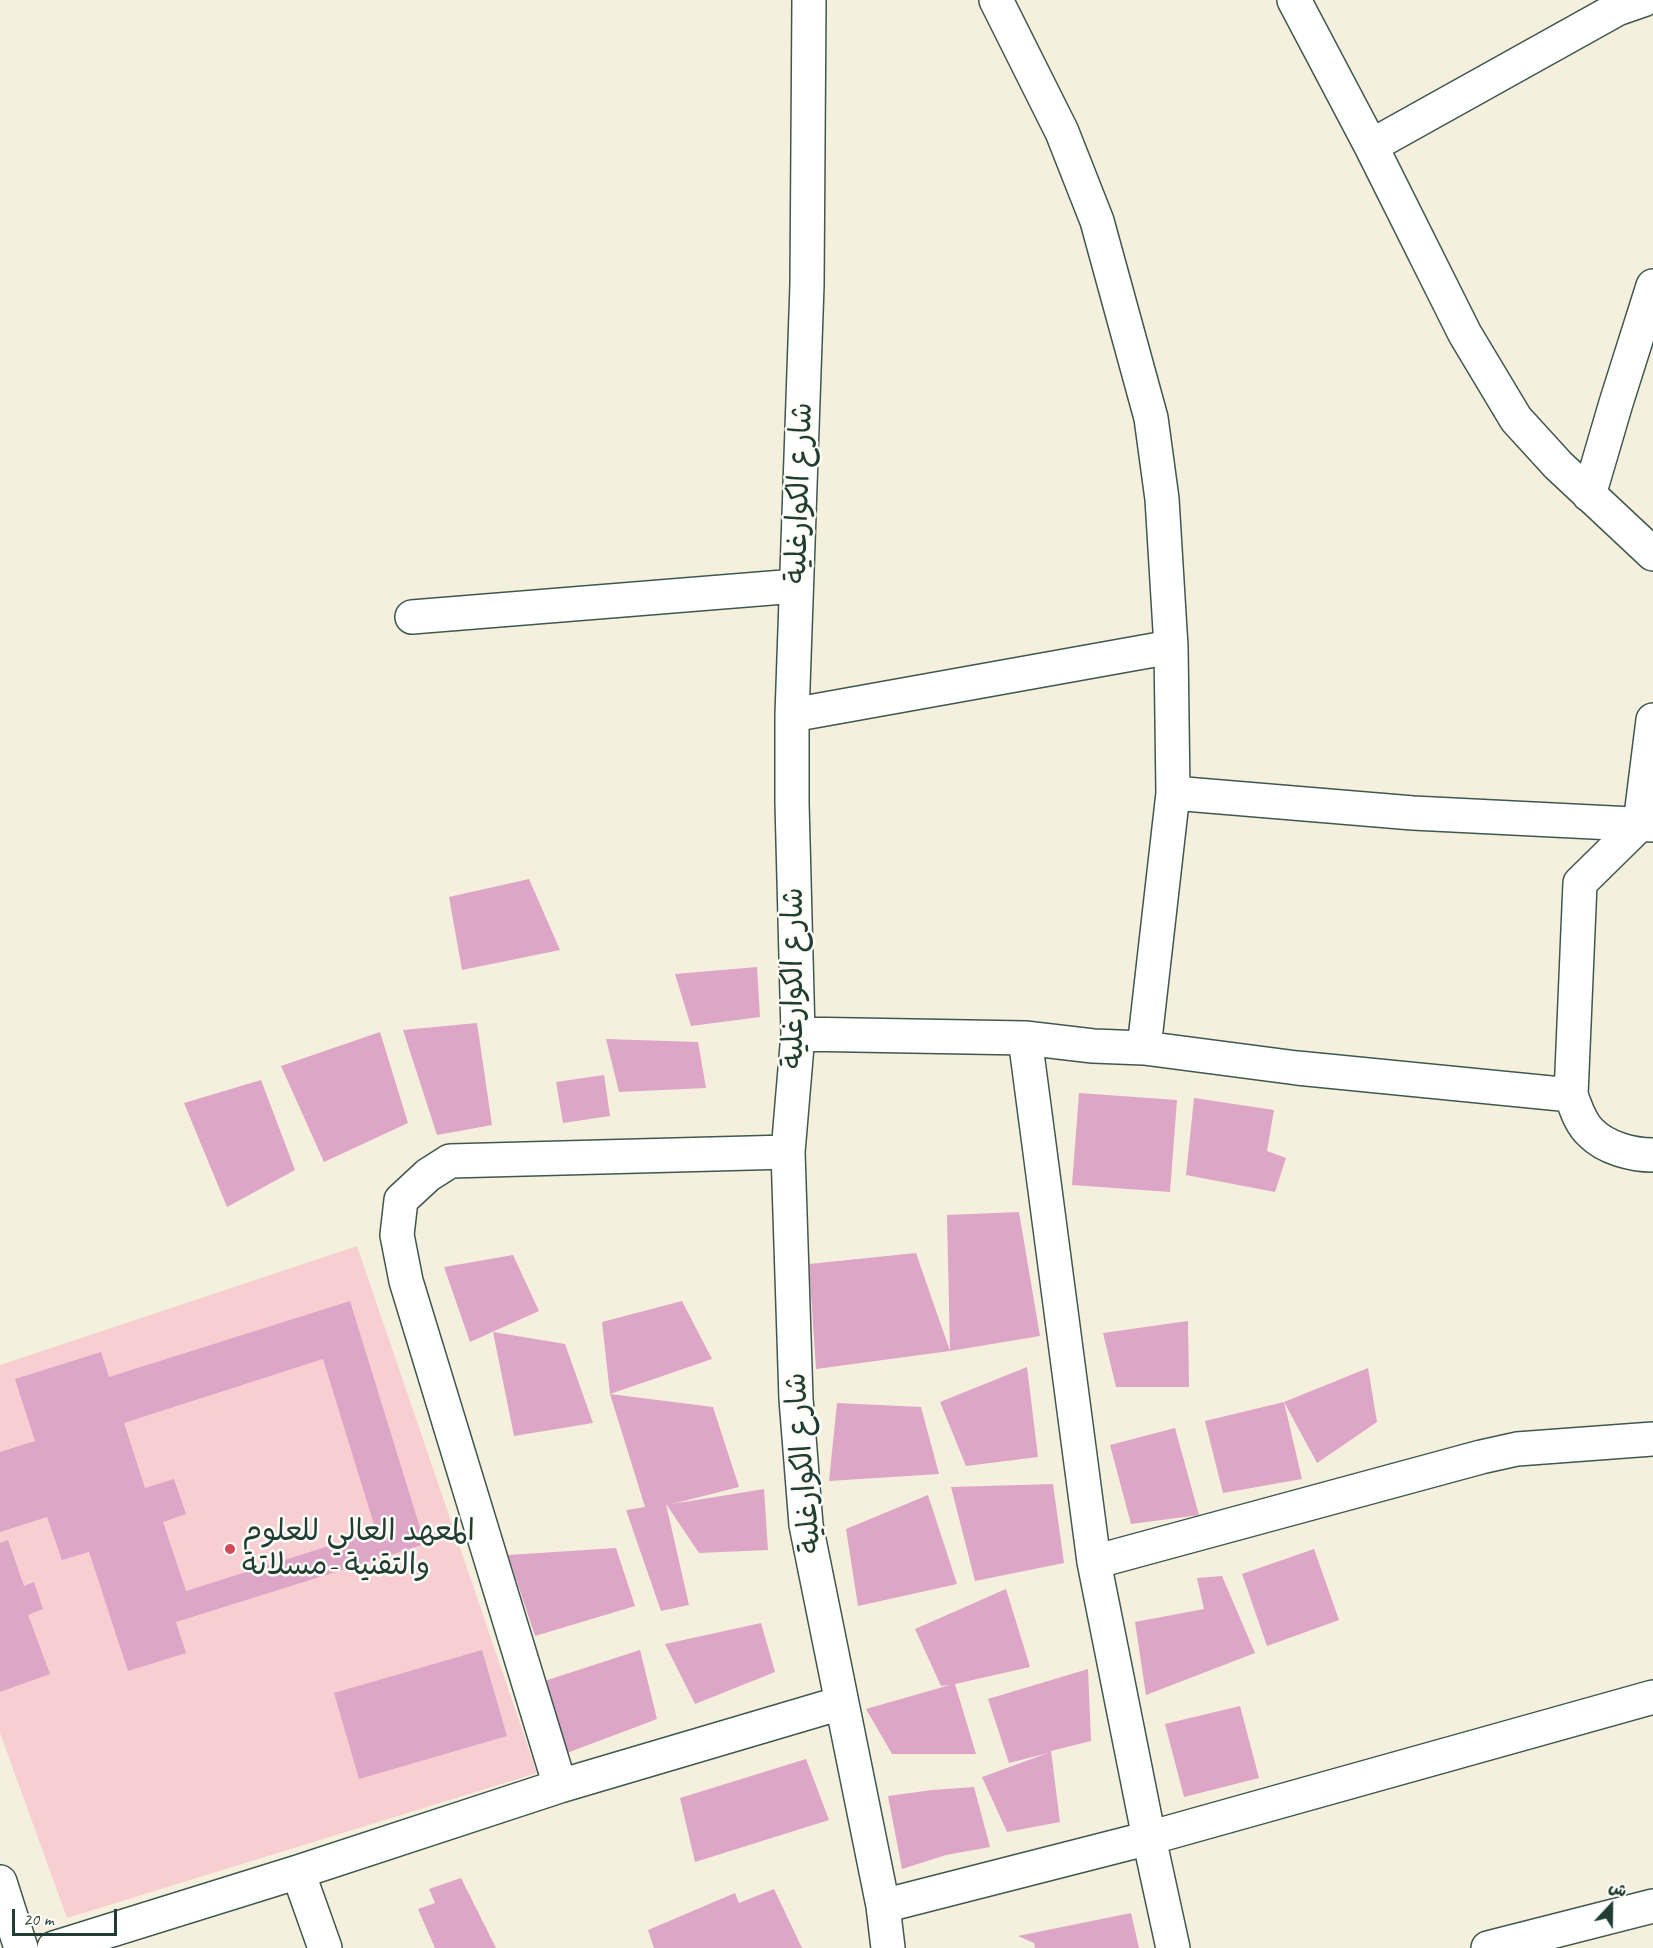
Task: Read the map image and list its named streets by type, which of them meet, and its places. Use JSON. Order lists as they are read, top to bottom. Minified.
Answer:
{"streets":{"street":["شارع الكوارغلية"]},"places":["المعهد العالي للعلوم والتقنية -مسلاتة"],"scale_bar":"20 m","north":"top"}
